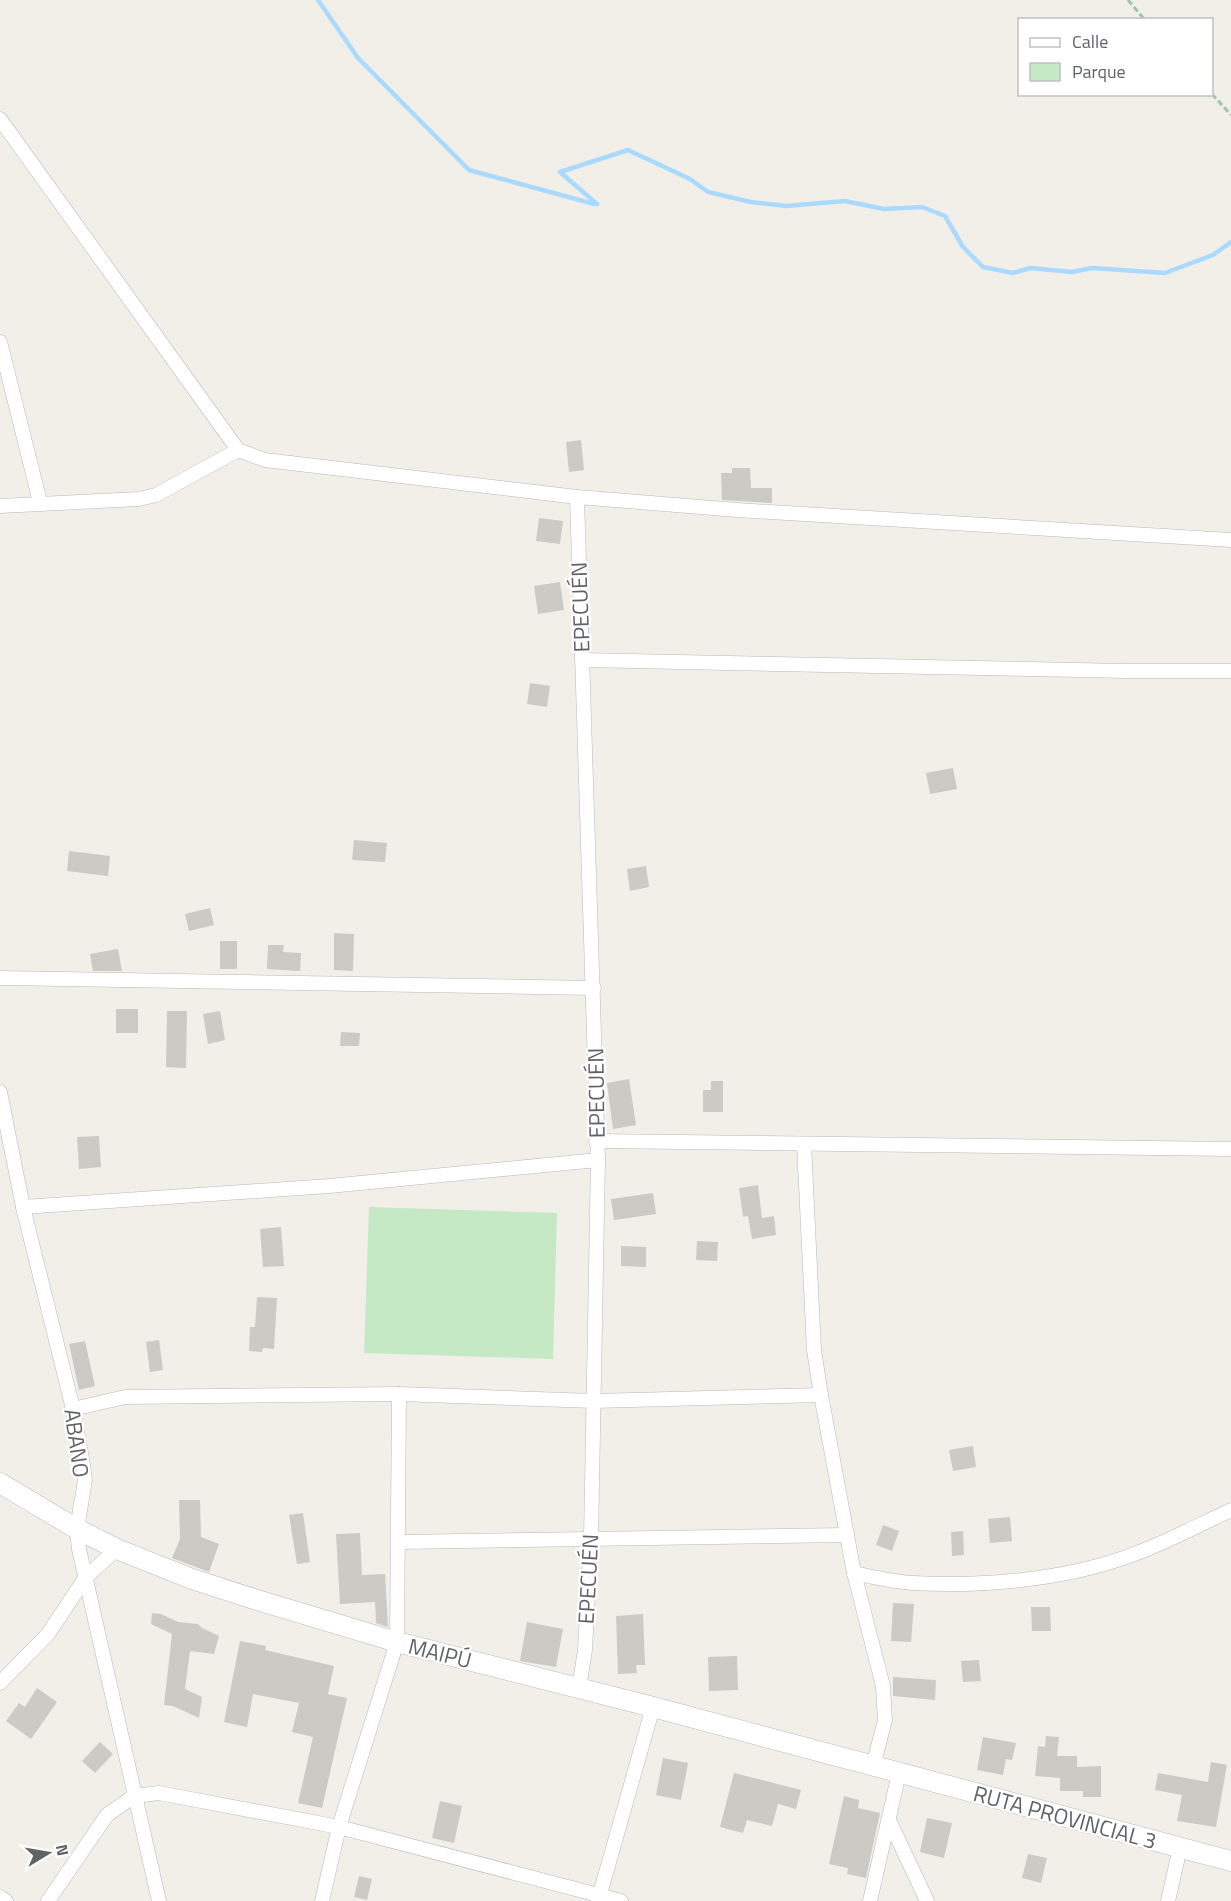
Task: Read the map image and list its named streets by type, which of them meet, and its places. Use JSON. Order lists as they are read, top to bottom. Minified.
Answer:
{"streets":{"main road":["MAIPÚ","RUTA PROVINCIAL 3"],"street":["EPECUÉN","ABANO"]},"crossings":[["EPECUÉN","MAIPÚ"],["ABANO","MAIPÚ"],["MAIPÚ","RUTA PROVINCIAL 3"]],"legend":["Calle","Parque"],"north":"right"}
